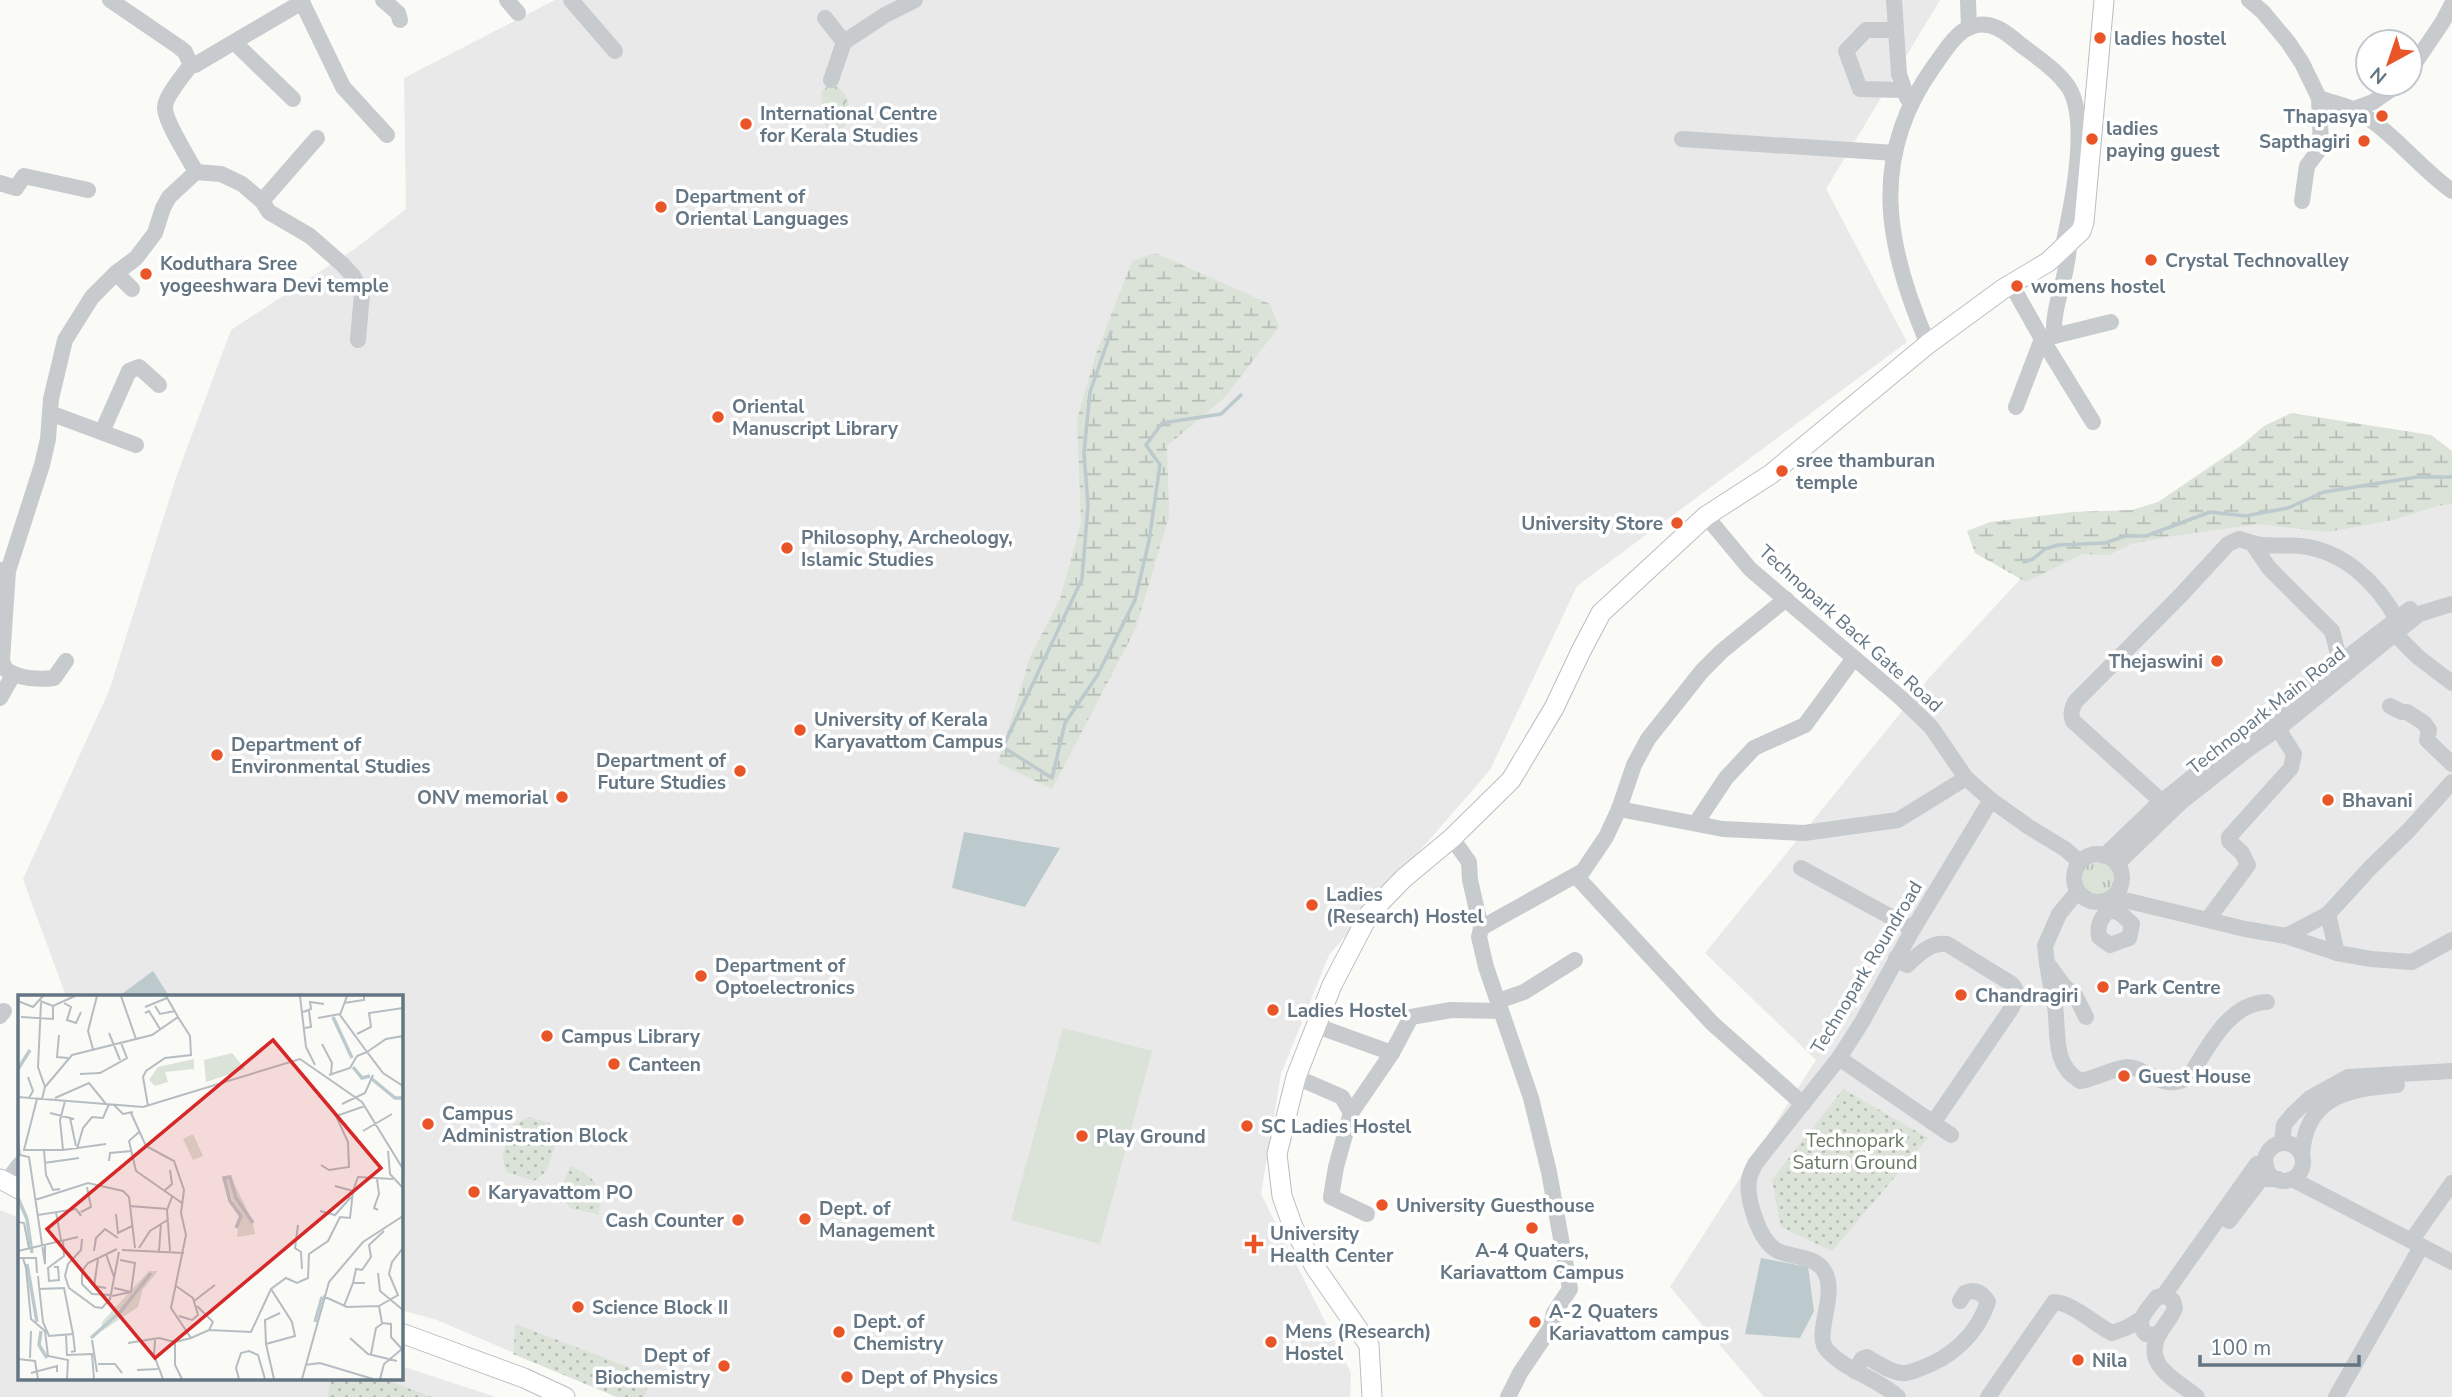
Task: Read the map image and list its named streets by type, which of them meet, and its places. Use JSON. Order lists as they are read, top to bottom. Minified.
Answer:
{"streets":{"street":["Technopark Back Gate Road","Technopark Main Road","Technopark Roundroad"]},"crossings":[["Technopark Back Gate Road","Technopark Main Road"],["Technopark Back Gate Road","Technopark Roundroad"]],"parks":["Technopark Saturn Ground"],"places":{"other":["ladies hostel","Thapasya","International Centre for Kerala Studies","ladies paying guest","Sapthagiri","Department of Oriental Languages","Crystal Technovalley","Koduthara Sree yogeeshwara Devi temple","womens hostel","Oriental Manuscript Library","sree thamburan temple","University Store","Philosophy, Archeology, Islamic Studies","Thejaswini","University of Kerala Karyavattom Campus","Department of Environmental Studies","Department of Future Studies","ONV memorial","Bhavani","Ladies (Research) Hostel","Department of Optoelectronics","Park Centre","Chandragiri","Ladies Hostel","Campus Library","Canteen","Guest House","Campus Administration Block","SC Ladies Hostel","Play Ground","Karyavattom PO","University Guesthouse","Dept. of Management","Cash Counter","A-4 Quaters, Kariavattom Campus","Science Block II","A-2 Quaters Kariavattom campus","Dept. of Chemistry","Mens (Research) Hostel","Nila","Dept of Biochemistry","Dept of Physics"],"health":["University Health Center"]},"scale_bar":"100 m","north":"bottom left"}
